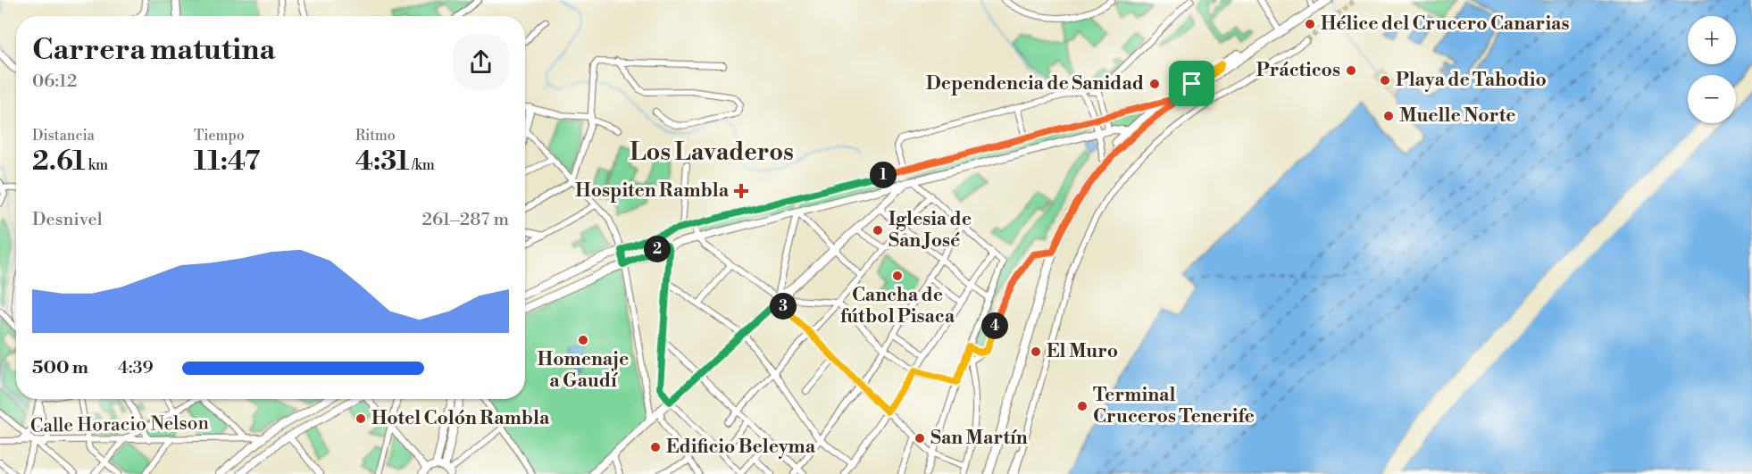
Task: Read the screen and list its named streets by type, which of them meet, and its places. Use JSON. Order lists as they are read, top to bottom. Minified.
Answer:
{"streets":{"street":["Calle Horacio Nelson"]},"districts":["Los Lavaderos"],"places":{"other":["Hélice del Crucero Canarias","Prácticos","Playa de Tahodio","Dependencia de Sanidad","Muelle Norte","Iglesia de San José","Cancha de fútbol Pisaca","Homenaje a Gaudí","El Muro","Terminal Cruceros Tenerife","Hotel Colón Rambla","San Martín","Edificio Beleyma"],"health":["Hospiten Rambla"]},"page":{"map_buttons":["+","−"],"heading":["Carrera matutina","06:12"],"stats":[["Distancia","2.61 km"],["Tiempo","11:47"],["Ritmo","4:31 /km"]],"pins":["1","2","3","4"],"chart":["Desnivel","261–287 m"],"list":[{"name":"500 m","note":"4:39"}]}}
